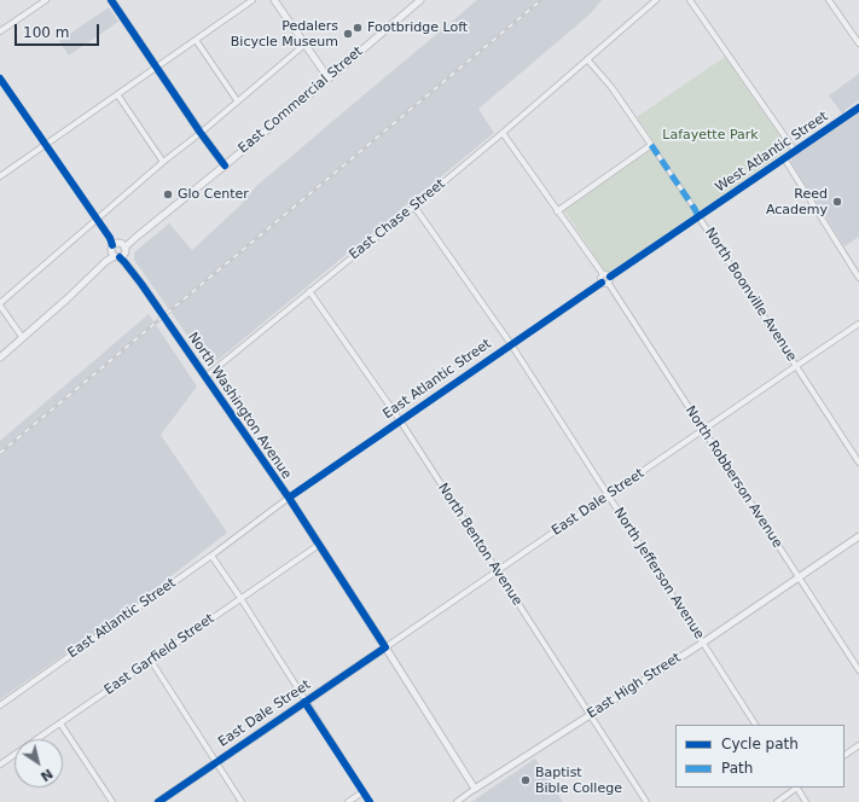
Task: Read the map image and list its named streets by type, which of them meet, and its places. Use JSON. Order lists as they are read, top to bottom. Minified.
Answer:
{"streets":{"street":["East Commercial Street","West Atlantic Street","East Chase Street","North Boonville Avenue","East Atlantic Street","North Washington Avenue","North Robberson Avenue","East Dale Street","North Benton Avenue","North Jefferson Avenue","East Garfield Street","East High Street"]},"crossings":[["West Atlantic Street","North Boonville Avenue"],["East Chase Street","North Boonville Avenue"],["East Chase Street","North Washington Avenue"],["East Chase Street","North Benton Avenue"],["East Chase Street","North Jefferson Avenue"],["North Boonville Avenue","East Dale Street"],["East Atlantic Street","North Washington Avenue"],["East Atlantic Street","North Robberson Avenue"],["East Atlantic Street","North Benton Avenue"],["East Atlantic Street","North Jefferson Avenue"],["North Washington Avenue","East Dale Street"],["North Washington Avenue","East Garfield Street"],["North Washington Avenue","East High Street"],["North Robberson Avenue","East Dale Street"],["North Robberson Avenue","East High Street"],["East Dale Street","North Benton Avenue"],["East Dale Street","North Jefferson Avenue"],["North Benton Avenue","East High Street"],["North Jefferson Avenue","East High Street"]],"parks":["Lafayette Park"],"places":["Footbridge Loft","Pedalers Bicycle Museum","Glo Center","Reed Academy","Baptist Bible College"],"legend":["Cycle path","Path"],"scale_bar":"100 m","north":"bottom right"}
